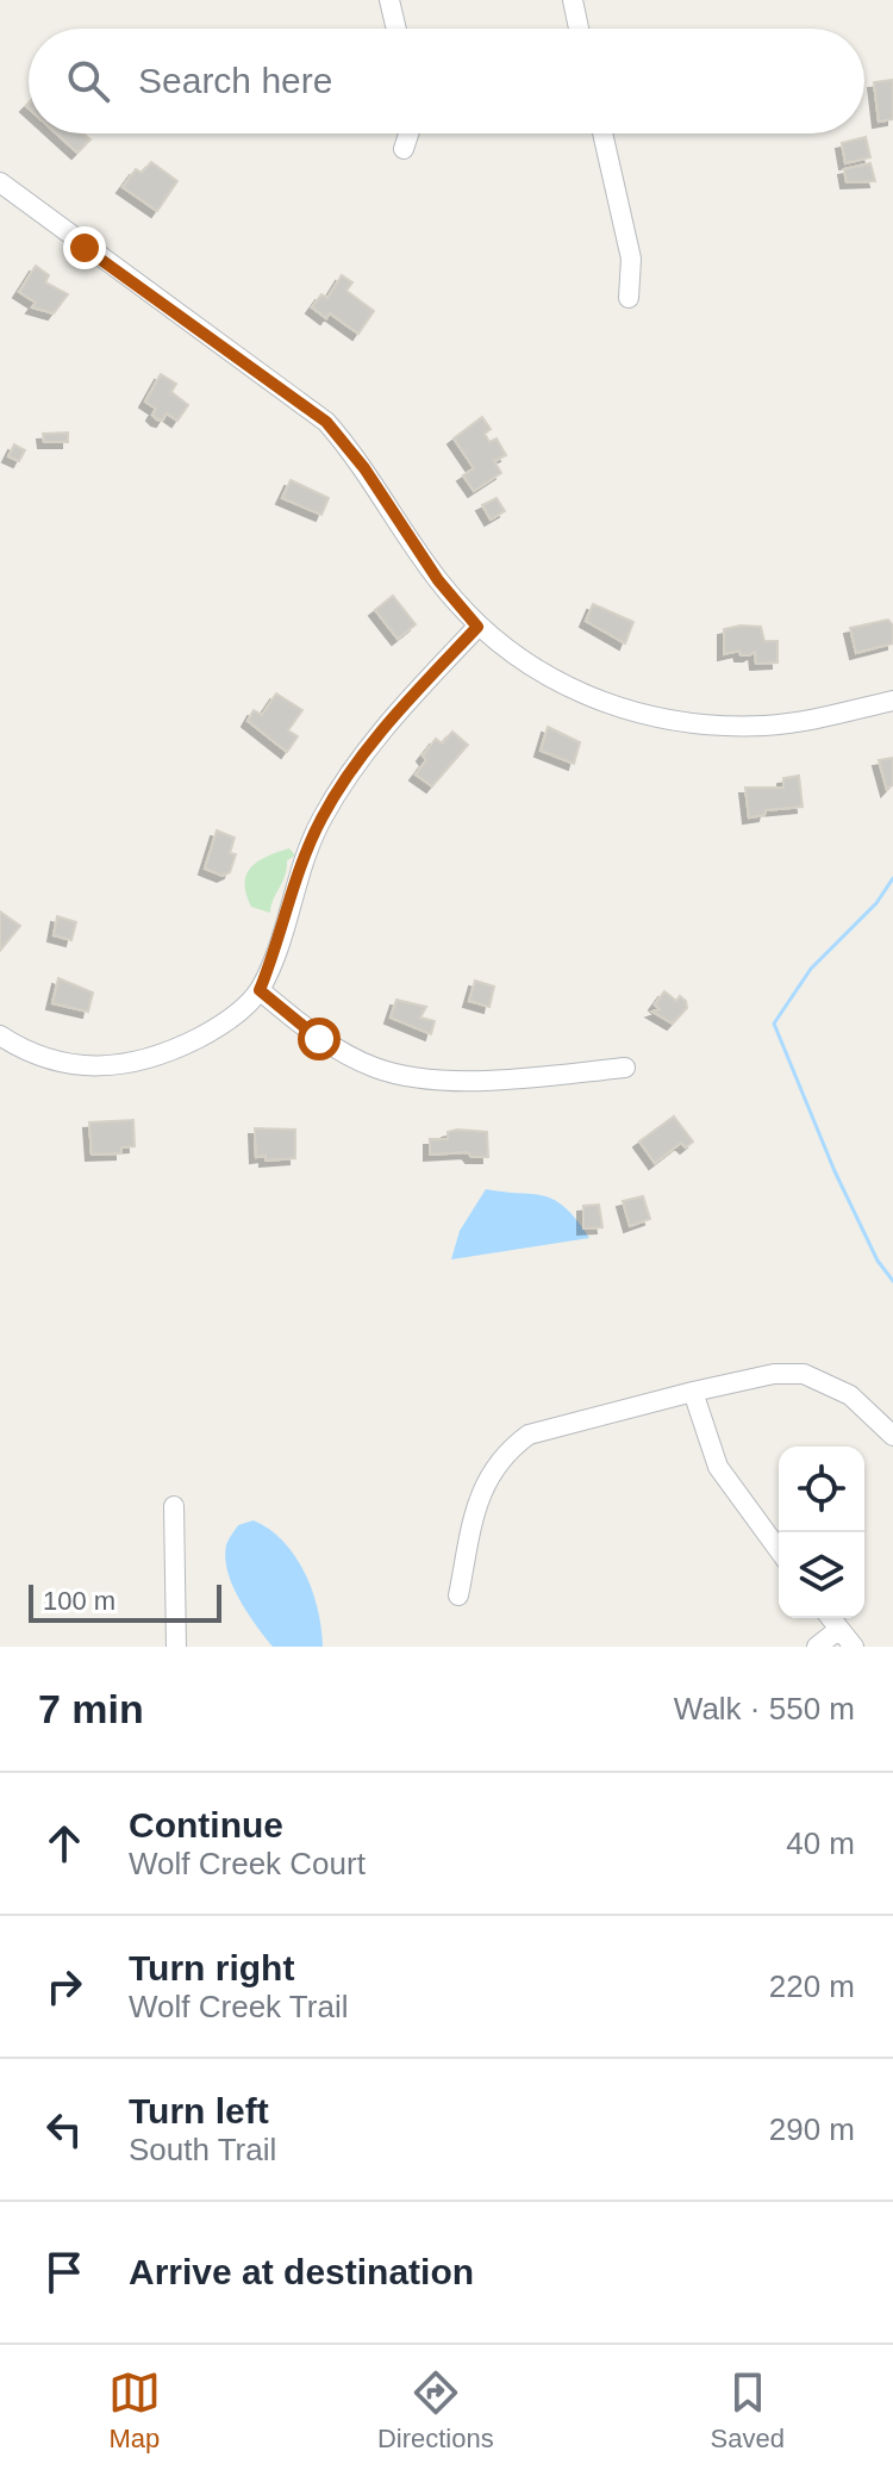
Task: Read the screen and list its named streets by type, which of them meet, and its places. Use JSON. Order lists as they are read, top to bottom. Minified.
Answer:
{"scale_bar":"100 m","page":{"search":"Search here","scale":"100 m","heading":["7 min","Walk · 550 m"],"list":[["Continue","Wolf Creek Court","40 m"],["Turn right","Wolf Creek Trail","220 m"],["Turn left","South Trail","290 m"],"Arrive at destination"],"nav":["Map","Directions","Saved"]}}
